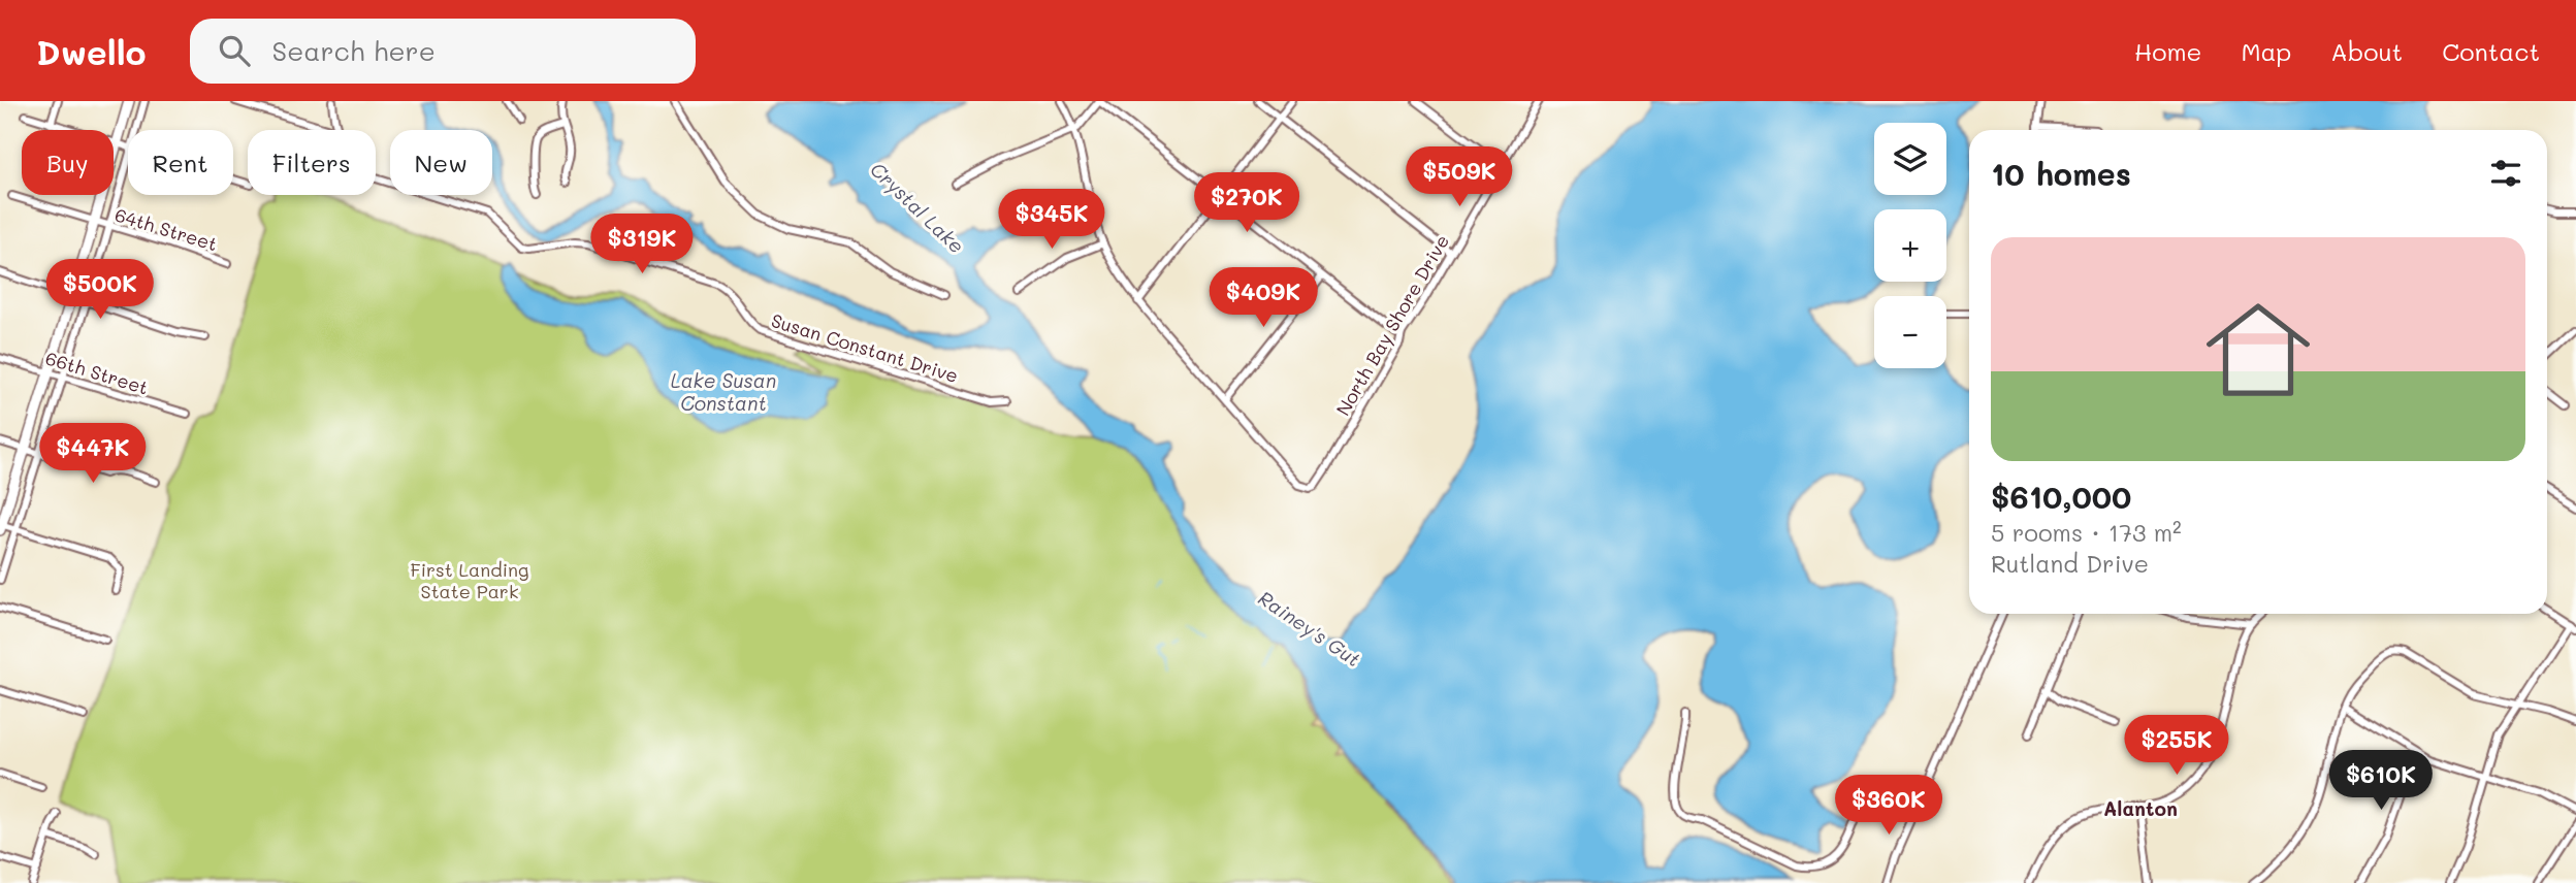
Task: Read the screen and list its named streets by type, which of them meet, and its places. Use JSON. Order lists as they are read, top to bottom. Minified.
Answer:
{"streets":{"street":["64th Street","North Bay Shore Drive","Susan Constant Drive","66th Street"]},"districts":["Alanton"],"water":["Crystal Lake","Lake Susan Constant","Rainey's Gut"],"parks":["First Landing State Park"],"page":{"header":"Dwello","search":"Search here","nav":["Home","Map","About","Contact"],"map_buttons":["+","−"],"chip":["Buy","Rent","Filters","New"],"heading":"10 homes","price":["$509K","$270K","$345K","$319K","$500K","$409K","$447K","$255K","$610K","$360K"],"list":[{"name":"$610,000","note":"5 rooms · 173 m² · Rutland Drive"}]}}
